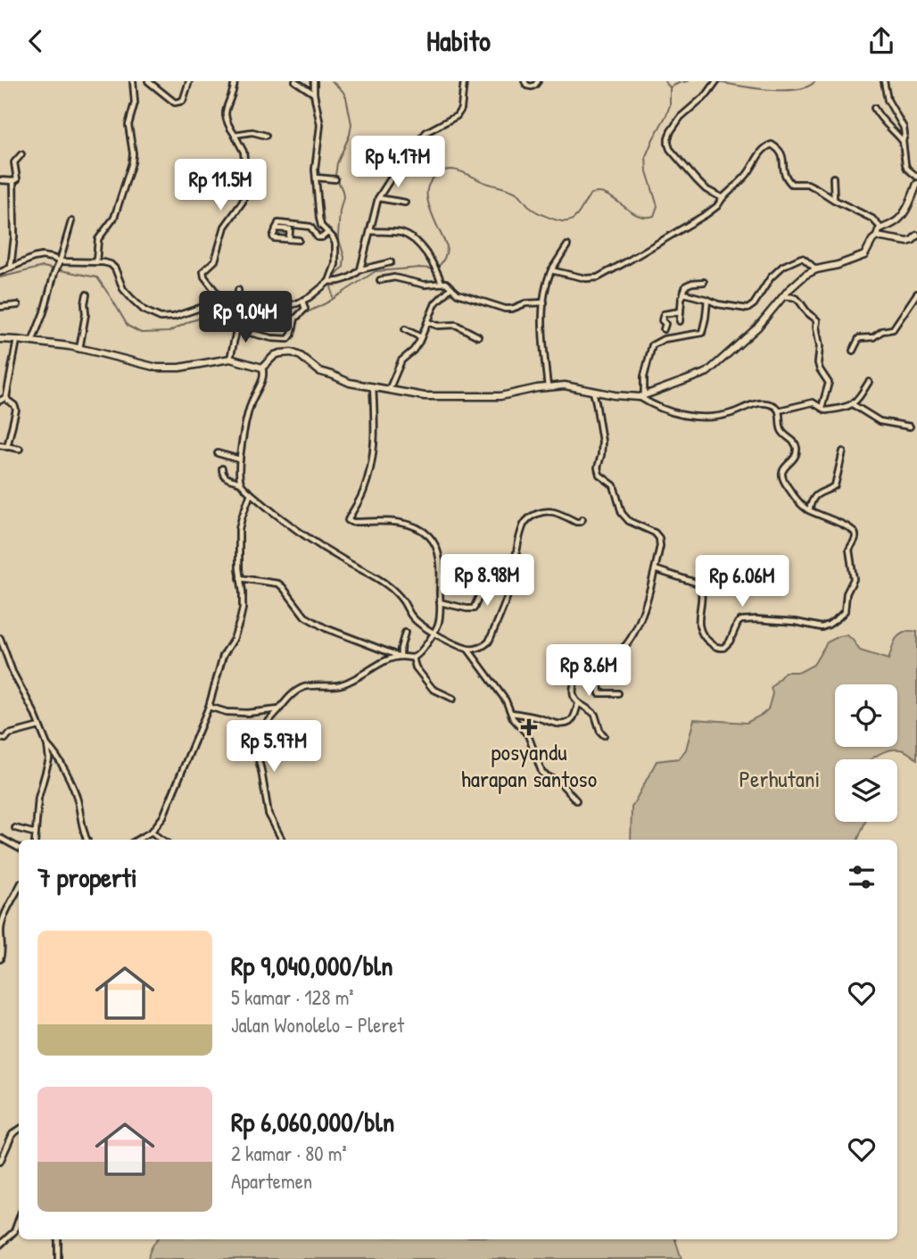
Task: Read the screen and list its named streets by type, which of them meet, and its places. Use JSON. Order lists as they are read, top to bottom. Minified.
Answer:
{"parks":["Perhutani"],"places":{"health":["posyandu harapan santoso"]},"page":{"header":"Habito","price":["Rp 4.17M","Rp 11.5M","Rp 9.04M","Rp 8.98M","Rp 6.06M","Rp 8.6M","Rp 5.97M"],"heading":"7 properti","list":[{"name":"Rp 9,040,000/bln","note":"5 kamar · 128 m² · Jalan Wonolelo - Pleret"},{"name":"Rp 6,060,000/bln","note":"2 kamar · 80 m² · Apartemen"}]}}
